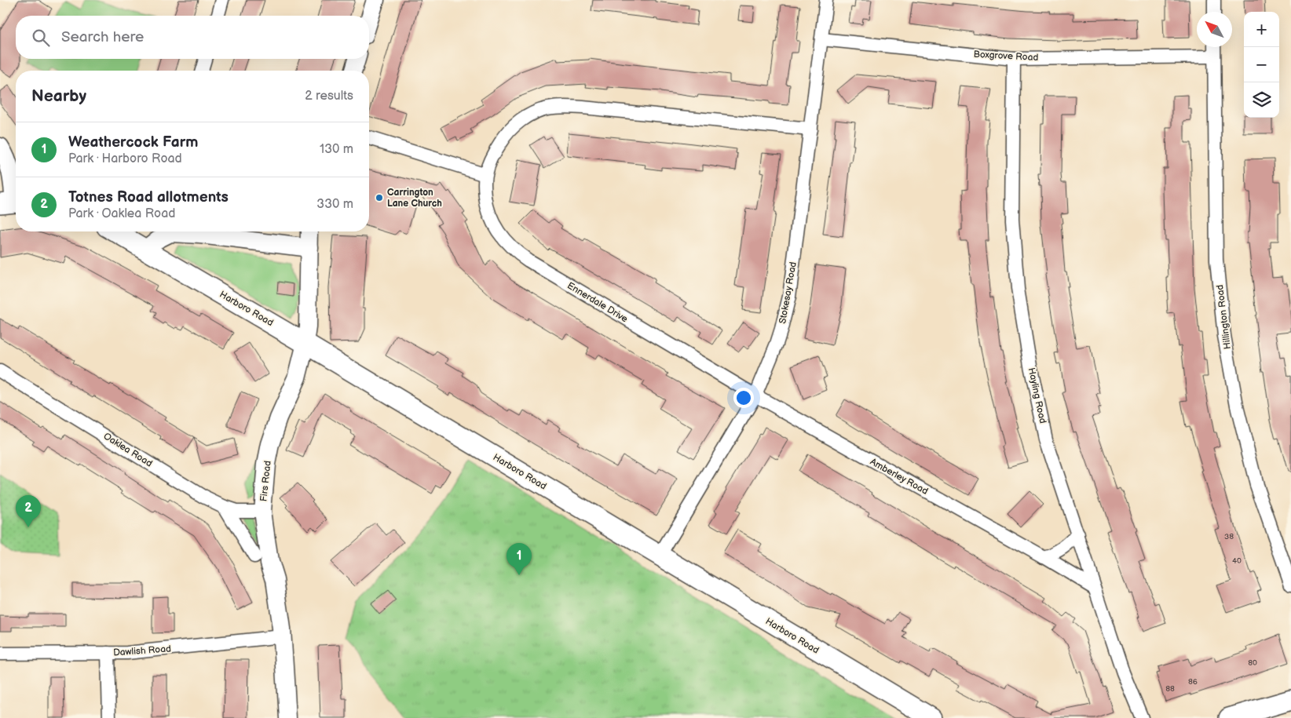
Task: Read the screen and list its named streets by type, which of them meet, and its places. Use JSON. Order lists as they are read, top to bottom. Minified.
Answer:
{"streets":{"main road":["Harboro Road"],"street":["Boxgrove Road","Stokesay Road","Ennerdale Drive","Hillington Road","Hayling Road","Oaklea Road","Amberley Road","Firs Road","Dawlish Road"]},"crossings":[["Boxgrove Road","Stokesay Road"],["Boxgrove Road","Hillington Road"],["Boxgrove Road","Hayling Road"],["Stokesay Road","Ennerdale Drive"],["Stokesay Road","Harboro Road"],["Stokesay Road","Amberley Road"],["Ennerdale Drive","Amberley Road"],["Harboro Road","Firs Road"],["Hayling Road","Amberley Road"],["Oaklea Road","Firs Road"],["Firs Road","Dawlish Road"]],"places":["Carrington Lane Church"],"house_numbers":["38","40","80","86","88"],"north":"top left","page":{"map_buttons":["+","−"],"search":"Search here","heading":["Nearby","2 results"],"list":[{"mark":"1","name":"Weathercock Farm","note":"Park · Harboro Road","value":"130 m"},{"mark":"2","name":"Totnes Road allotments","note":"Park · Oaklea Road","value":"330 m"}],"pins":["2","1"]}}
